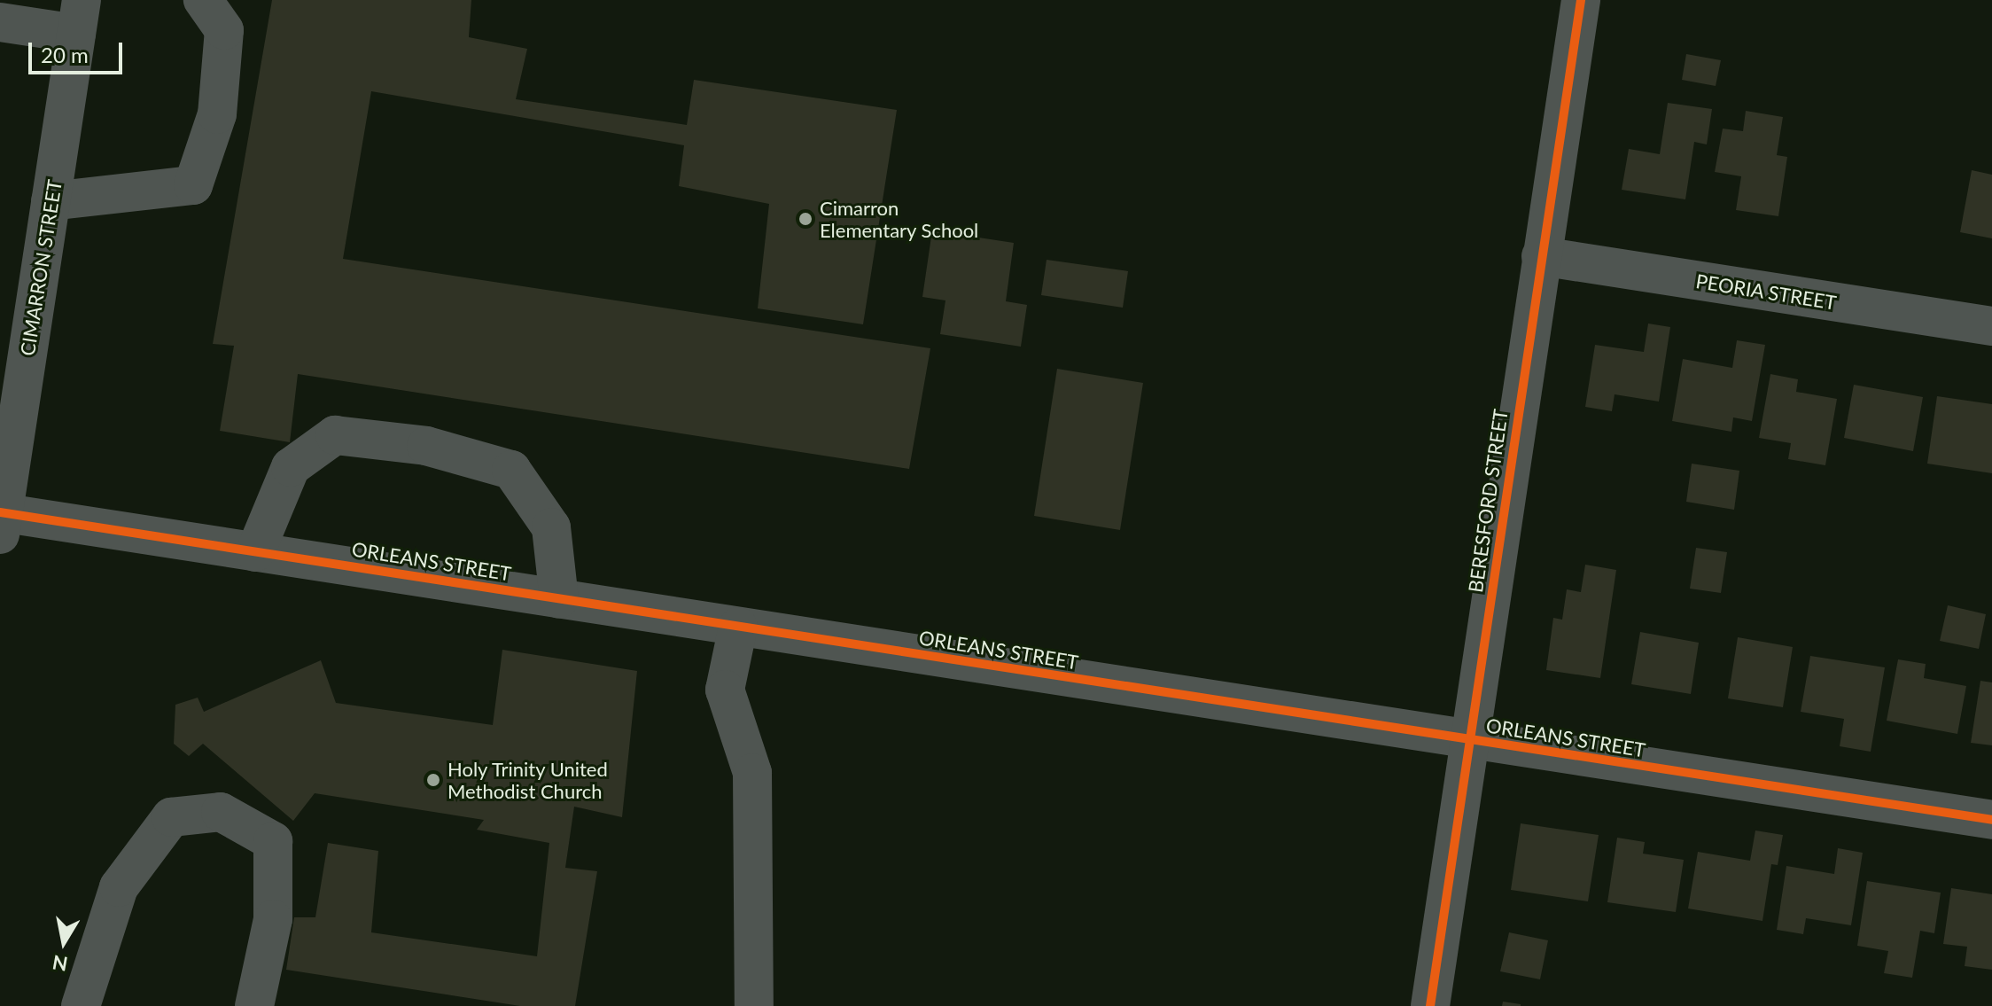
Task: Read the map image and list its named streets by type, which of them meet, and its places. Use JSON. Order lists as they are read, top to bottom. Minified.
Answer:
{"streets":{"street":["CIMARRON STREET","PEORIA STREET","BERESFORD STREET","ORLEANS STREET"]},"crossings":[["CIMARRON STREET","ORLEANS STREET"],["PEORIA STREET","BERESFORD STREET"],["BERESFORD STREET","ORLEANS STREET"]],"places":["Cimarron Elementary School","Holy Trinity United Methodist Church"],"scale_bar":"20 m","north":"bottom"}
